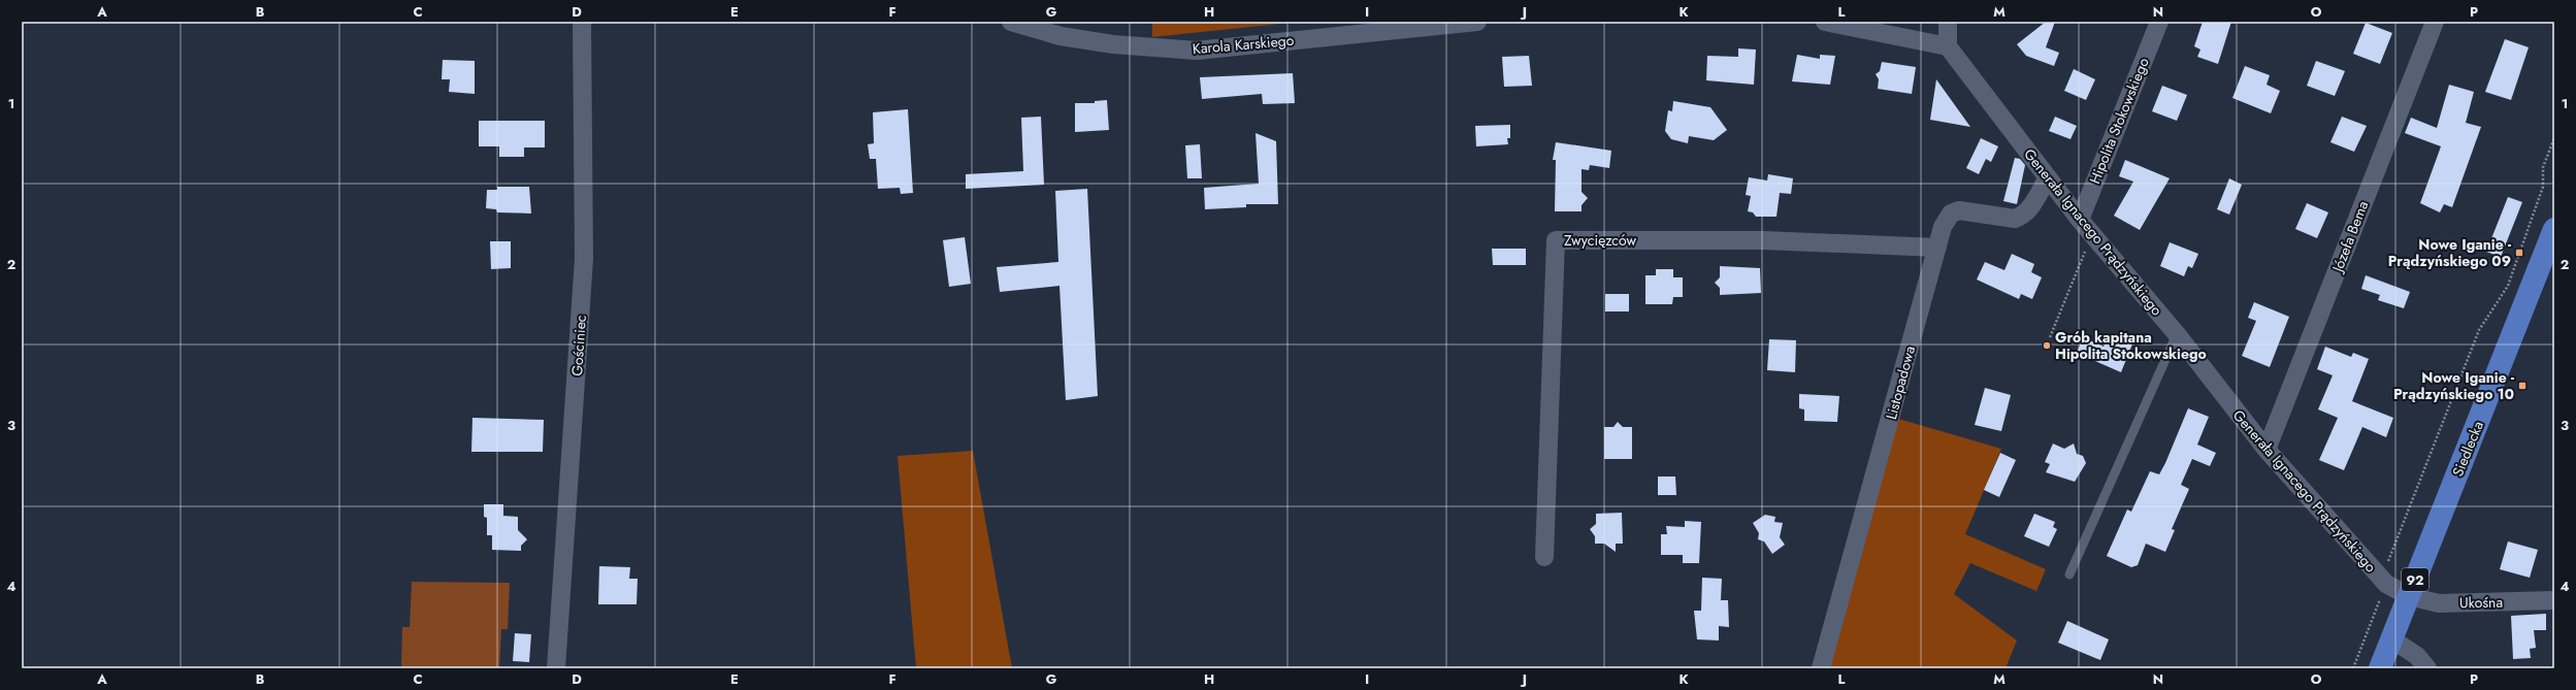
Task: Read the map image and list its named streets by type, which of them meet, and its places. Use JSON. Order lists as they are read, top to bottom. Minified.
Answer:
{"streets":{"main road":["Siedlecka","92"],"street":["Karola Karskiego","Hipolita Stokowskiego","Generała Ignacego Prądzyńskiego","Józefa Bema","Zwycięzców","Gościniec","Listopadowa","Ukośna"]},"crossings":[["Hipolita Stokowskiego","Generała Ignacego Prądzyńskiego"],["Generała Ignacego Prądzyńskiego","Józefa Bema"],["Generała Ignacego Prądzyńskiego","Listopadowa"],["Generała Ignacego Prądzyńskiego","Siedlecka"],["Generała Ignacego Prądzyńskiego","Ukośna"],["Zwycięzców","Listopadowa"],["Siedlecka","Ukośna"]],"places":{"transit":["Nowe Iganie - Prądzyńskiego 09","Nowe Iganie - Prądzyńskiego 10"],"other":["Grób kapitana Hipolita Stokowskiego"]},"grid":{"columns":["A","B","C","D","E","F","G","H","I","J","K","L","M","N","O","P"],"rows":["1","2","3","4"]}}
